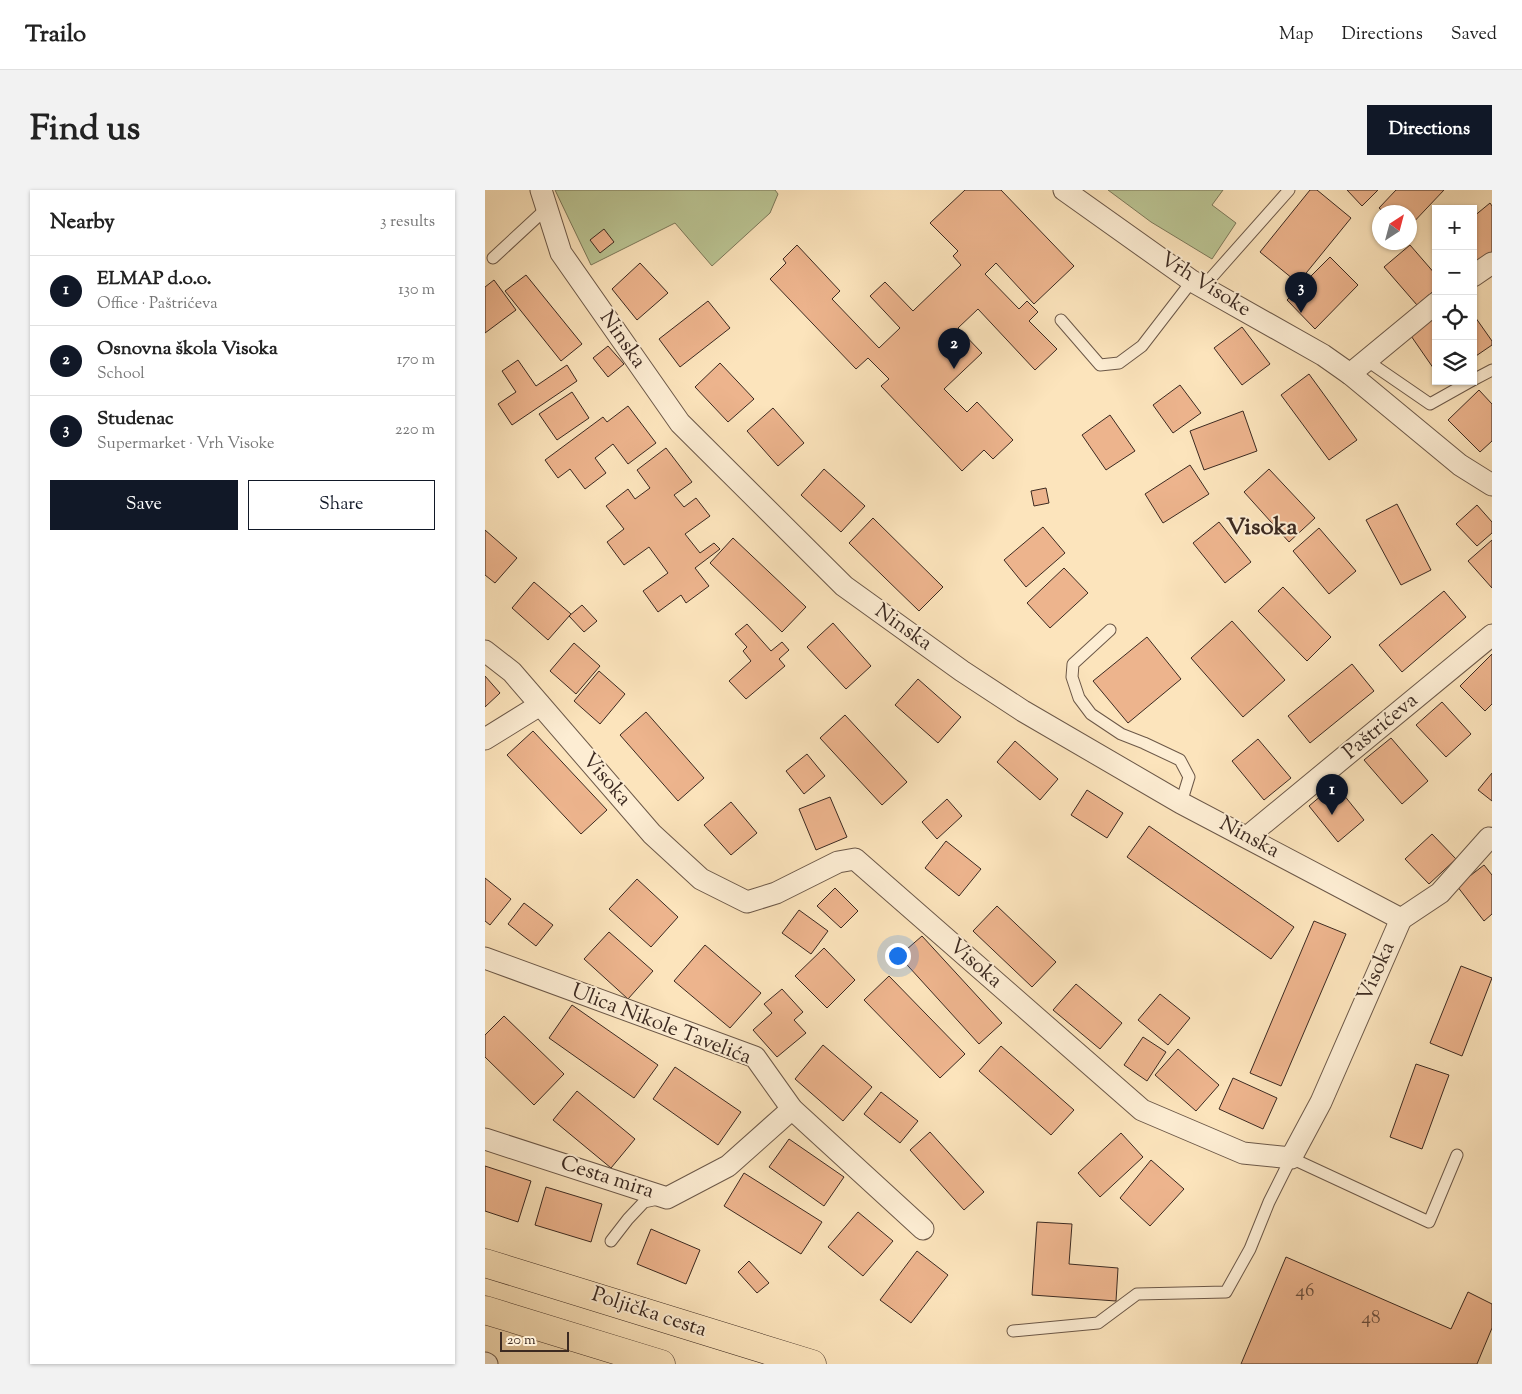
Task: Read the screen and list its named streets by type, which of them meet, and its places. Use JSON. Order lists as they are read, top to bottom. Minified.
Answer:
{"streets":{"main road":["Poljička cesta"],"street":["Vrh Visoke","Ninska","Paštrićeva","Visoka","Ulica Nikole Tavelića","Cesta mira"]},"crossings":[["Ninska","Paštrićeva"],["Ninska","Visoka"],["Ulica Nikole Tavelića","Cesta mira"]],"districts":["Visoka"],"house_numbers":["46","48"],"scale_bar":"20 m","north":"top right","page":{"header":"Trailo","nav":["Map","Directions","Saved"],"title":"Find us","buttons":["Directions",["Save","Share"]],"heading":["Nearby","3 results"],"map_buttons":["+","−"],"list":[{"mark":"1","name":"ELMAP d.o.o.","note":"Office · Paštrićeva","value":"130 m"},{"mark":"2","name":"Osnovna škola Visoka","note":"School","value":"170 m"},{"mark":"3","name":"Studenac","note":"Supermarket · Vrh Visoke","value":"220 m"}],"pins":["3","2","1"],"scale":"20 m"}}
